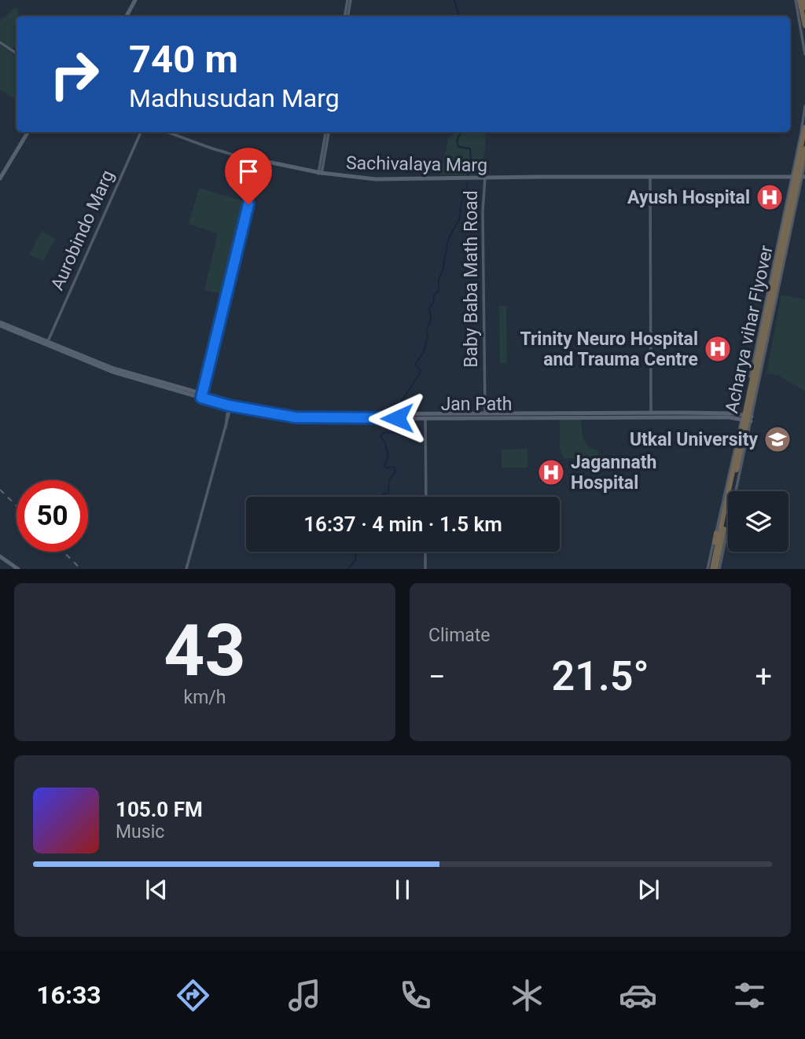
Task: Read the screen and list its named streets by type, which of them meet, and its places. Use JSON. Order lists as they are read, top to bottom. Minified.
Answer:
{"streets":{"highway":["Acharya vihar Flyover"],"main road":["Sachivalaya Marg","Jan Path"],"street":["Aurobindo Marg","Baby Baba Math Road"]},"crossings":[["Sachivalaya Marg","Baby Baba Math Road"],["Aurobindo Marg","Jan Path"],["Baby Baba Math Road","Jan Path"]],"places":{"hospital":["Ayush Hospital","Trinity Neuro Hospital and Trauma Centre","Jagannath Hospital"],"school or university":["Utkal University"]},"page":{"turn":["740 m","Madhusudan Marg"],"limit":"50","trip":"16:37 · 4 min · 1.5 km","tile":[["43","km/h"],"Climate"],"heat":["−","21.5°","+"],"song":["105.0 FM","Music"],"tabs":"16:33"}}
